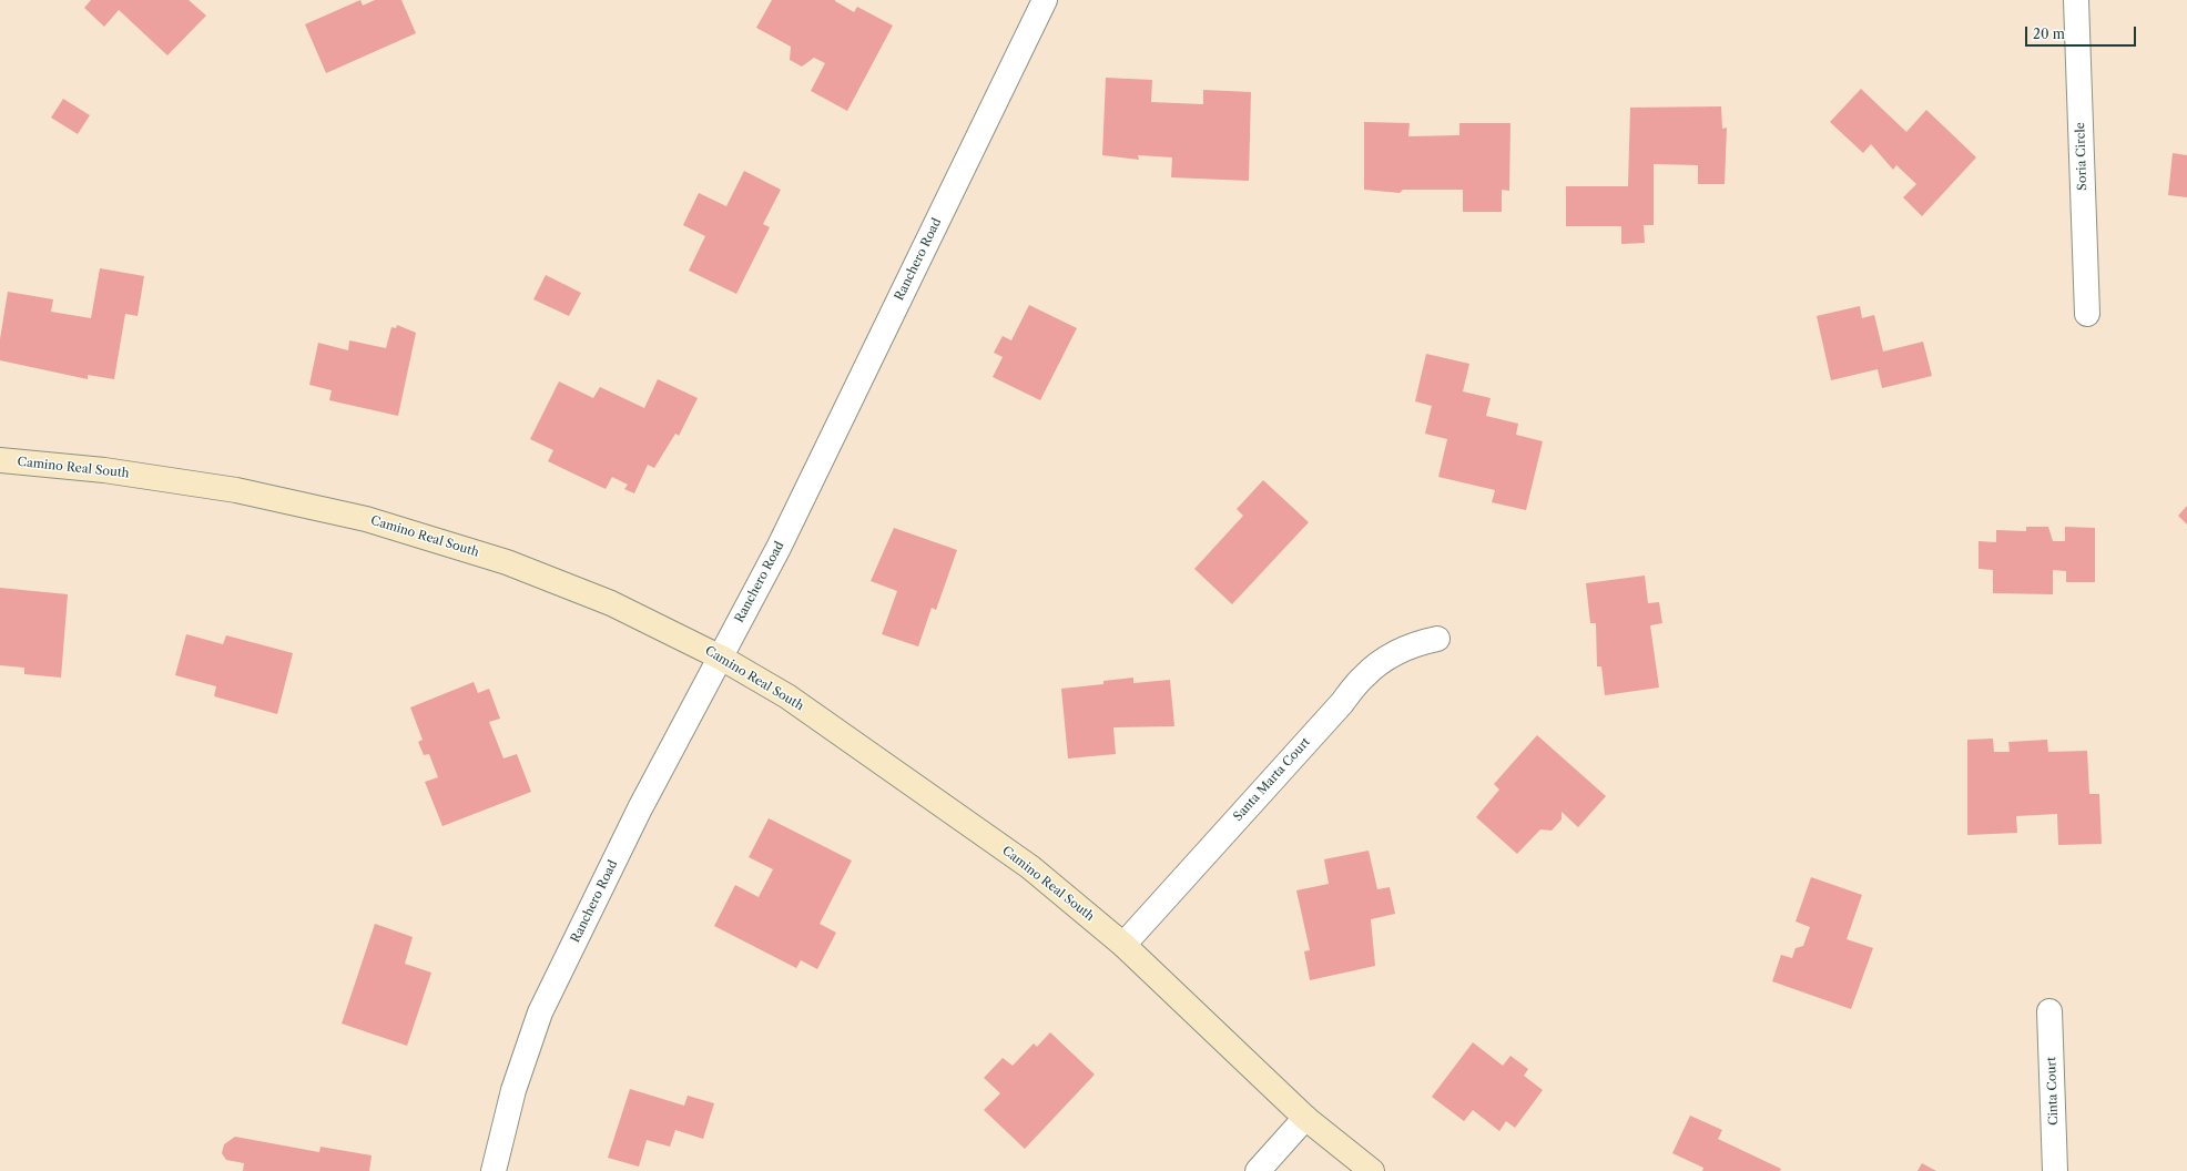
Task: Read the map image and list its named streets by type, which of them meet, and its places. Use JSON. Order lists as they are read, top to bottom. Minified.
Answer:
{"streets":{"street":["Soria Circle","Ranchero Road","Camino Real South","Santa Marta Court","Cinta Court"]},"crossings":[["Ranchero Road","Camino Real South"],["Camino Real South","Santa Marta Court"]],"scale_bar":"20 m"}
